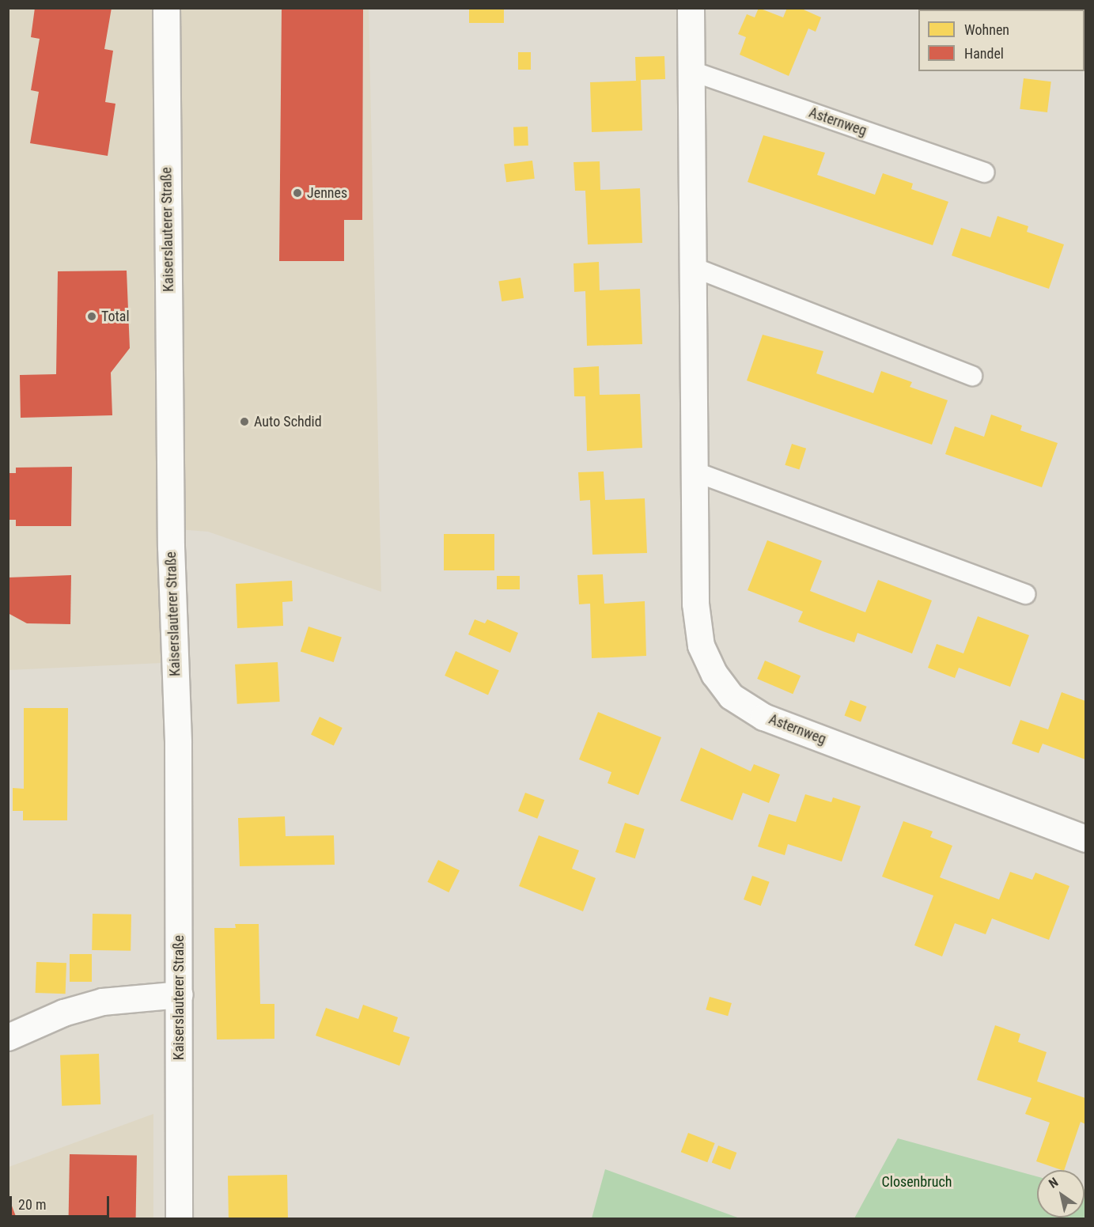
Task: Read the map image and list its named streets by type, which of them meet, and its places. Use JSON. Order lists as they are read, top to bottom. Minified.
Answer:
{"streets":{"street":["Asternweg","Kaiserslauterer Straße"]},"parks":["Closenbruch"],"places":["Jennes","Total","Auto Schdid"],"legend":["Wohnen","Handel"],"scale_bar":"20 m","north":"top left"}
